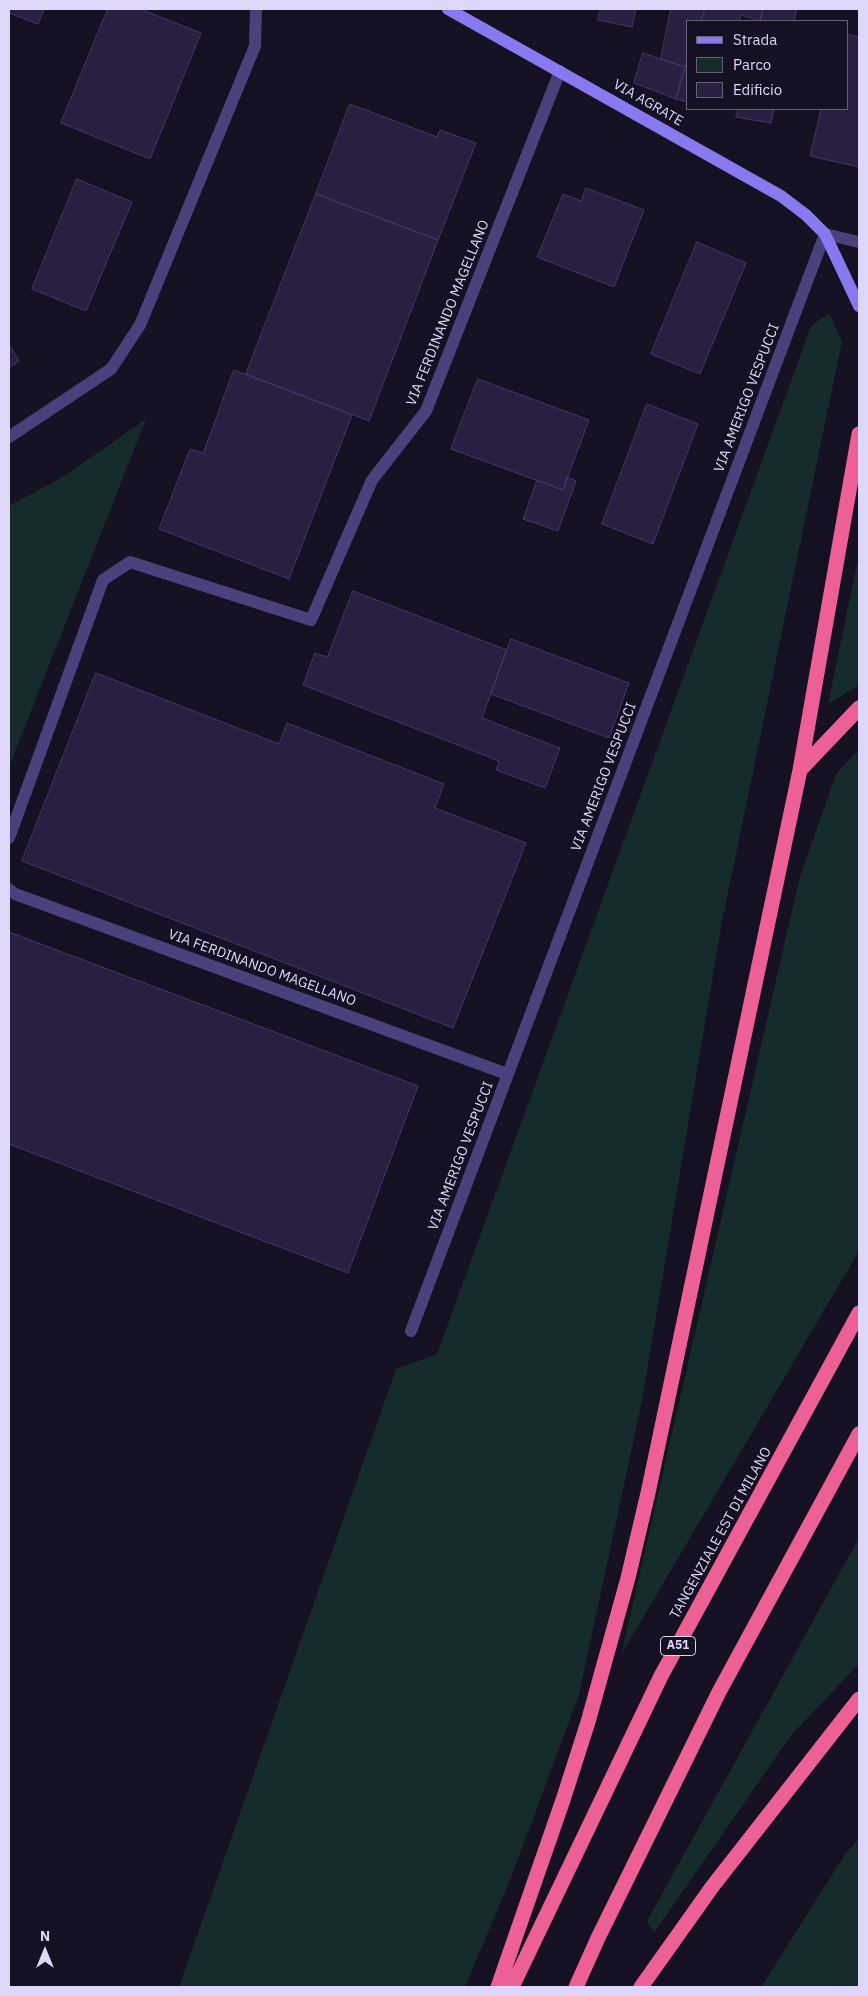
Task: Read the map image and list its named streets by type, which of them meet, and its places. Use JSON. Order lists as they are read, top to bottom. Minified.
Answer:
{"streets":{"highway":["TANGENZIALE EST DI MILANO","A51"],"street":["VIA AGRATE","VIA FERDINANDO MAGELLANO","VIA AMERIGO VESPUCCI"]},"crossings":[["VIA AGRATE","VIA FERDINANDO MAGELLANO"],["VIA AGRATE","VIA AMERIGO VESPUCCI"],["VIA FERDINANDO MAGELLANO","VIA AMERIGO VESPUCCI"]],"legend":["Strada","Parco","Edificio"],"north":"top"}
